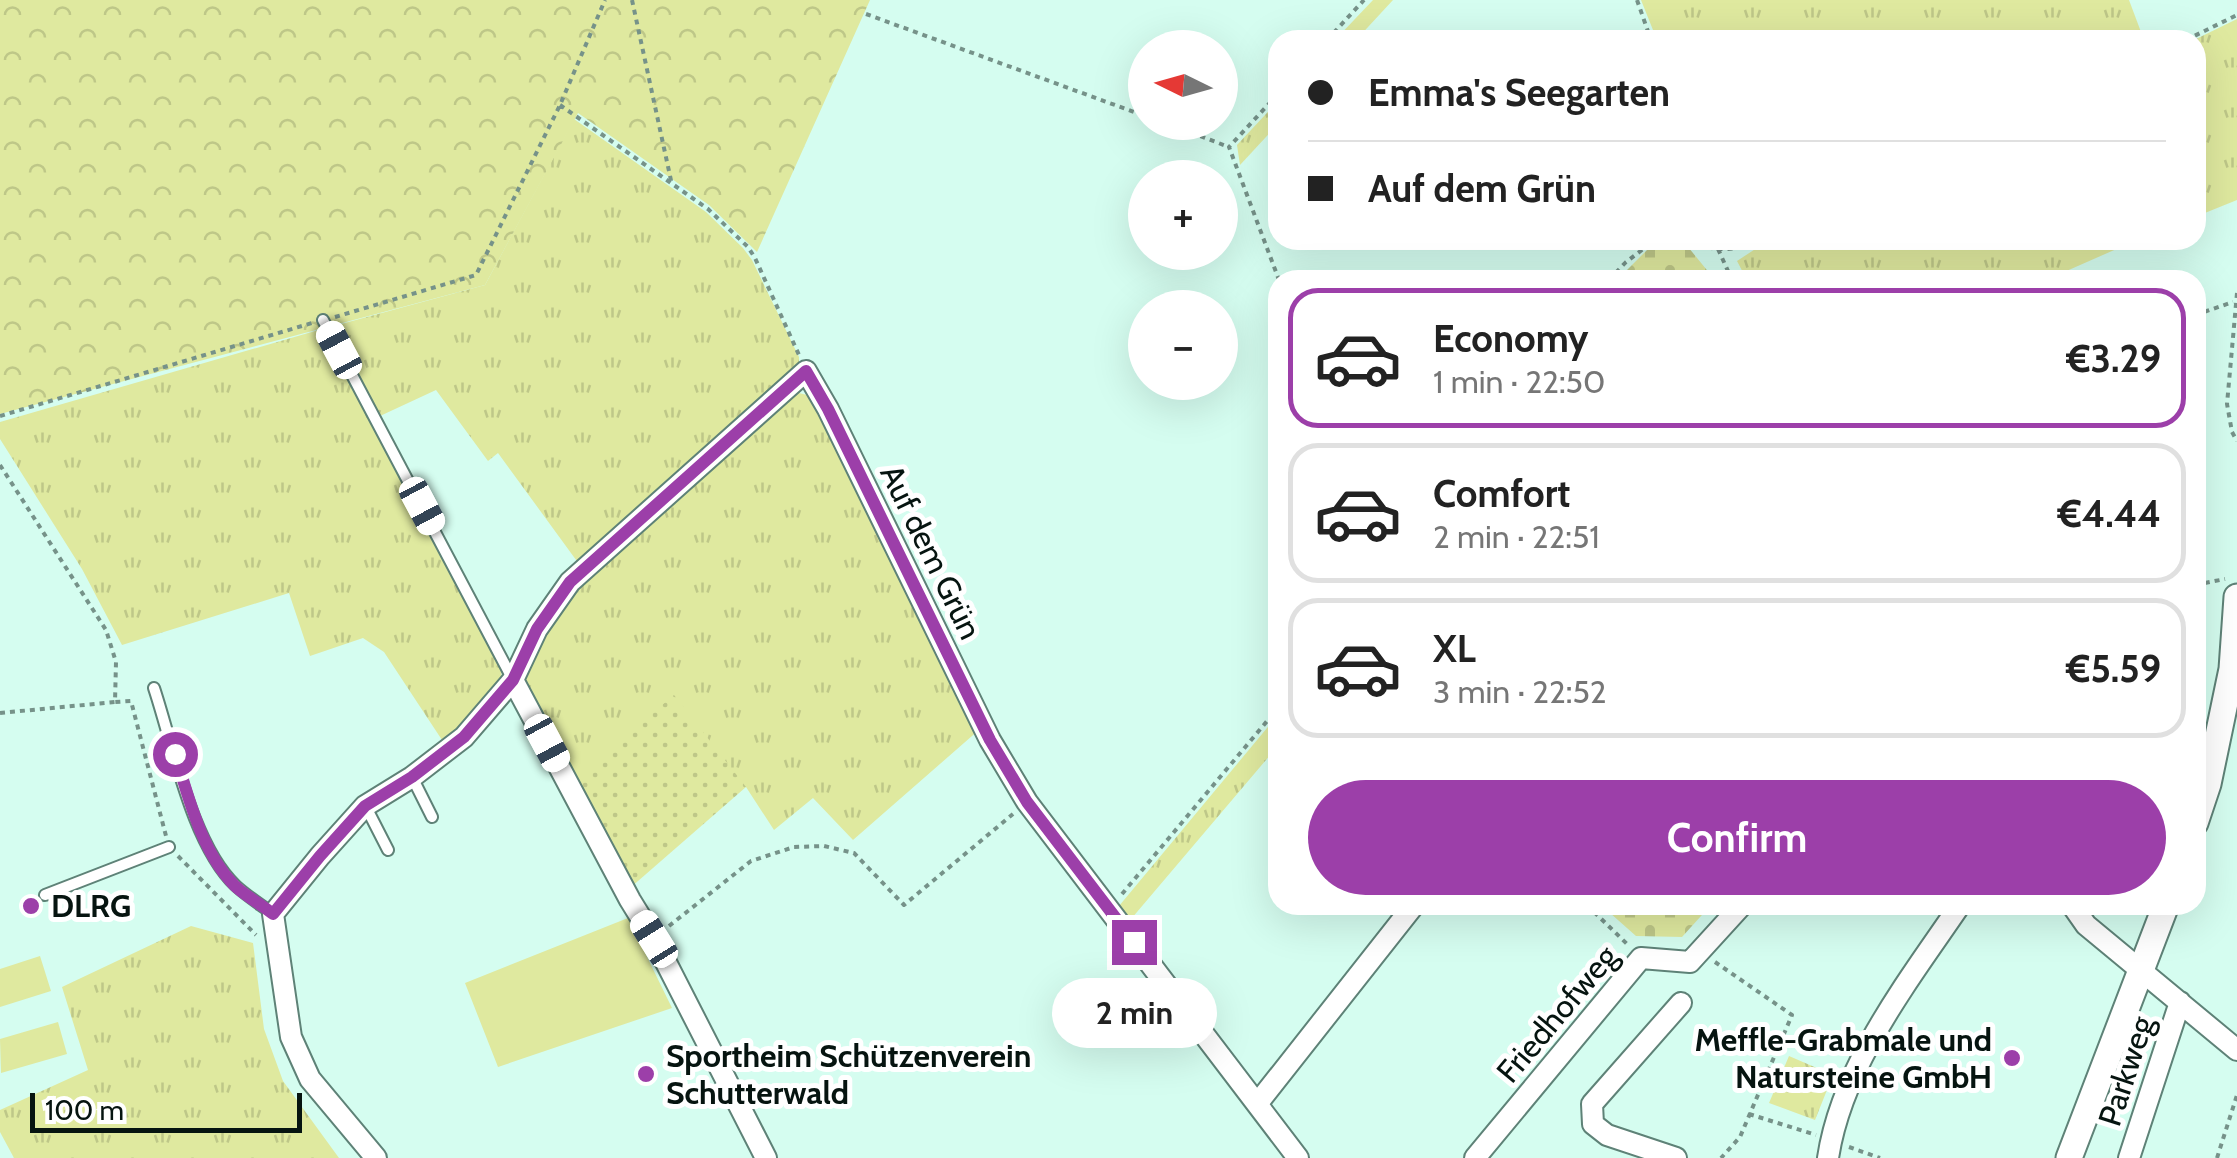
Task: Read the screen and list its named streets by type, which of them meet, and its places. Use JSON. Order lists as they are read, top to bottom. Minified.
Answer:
{"streets":{"street":["Auf dem Grün","Friedhofweg","Parkweg"]},"places":["DLRG","Meffle-Grabmale und Natursteine GmbH","Sportheim Schützenverein Schutterwald"],"scale_bar":"100 m","north":"left","page":{"map_buttons":["+","−"],"banner":["Emma's Seegarten","Auf dem Grün"],"list":[{"name":"Economy","note":"1 min · 22:50","value":"€3.29"},{"name":"Comfort","note":"2 min · 22:51","value":"€4.44"},{"name":"XL","note":"3 min · 22:52","value":"€5.59"}],"buttons":"Confirm","bubble":"2 min","scale":"100 m"}}
